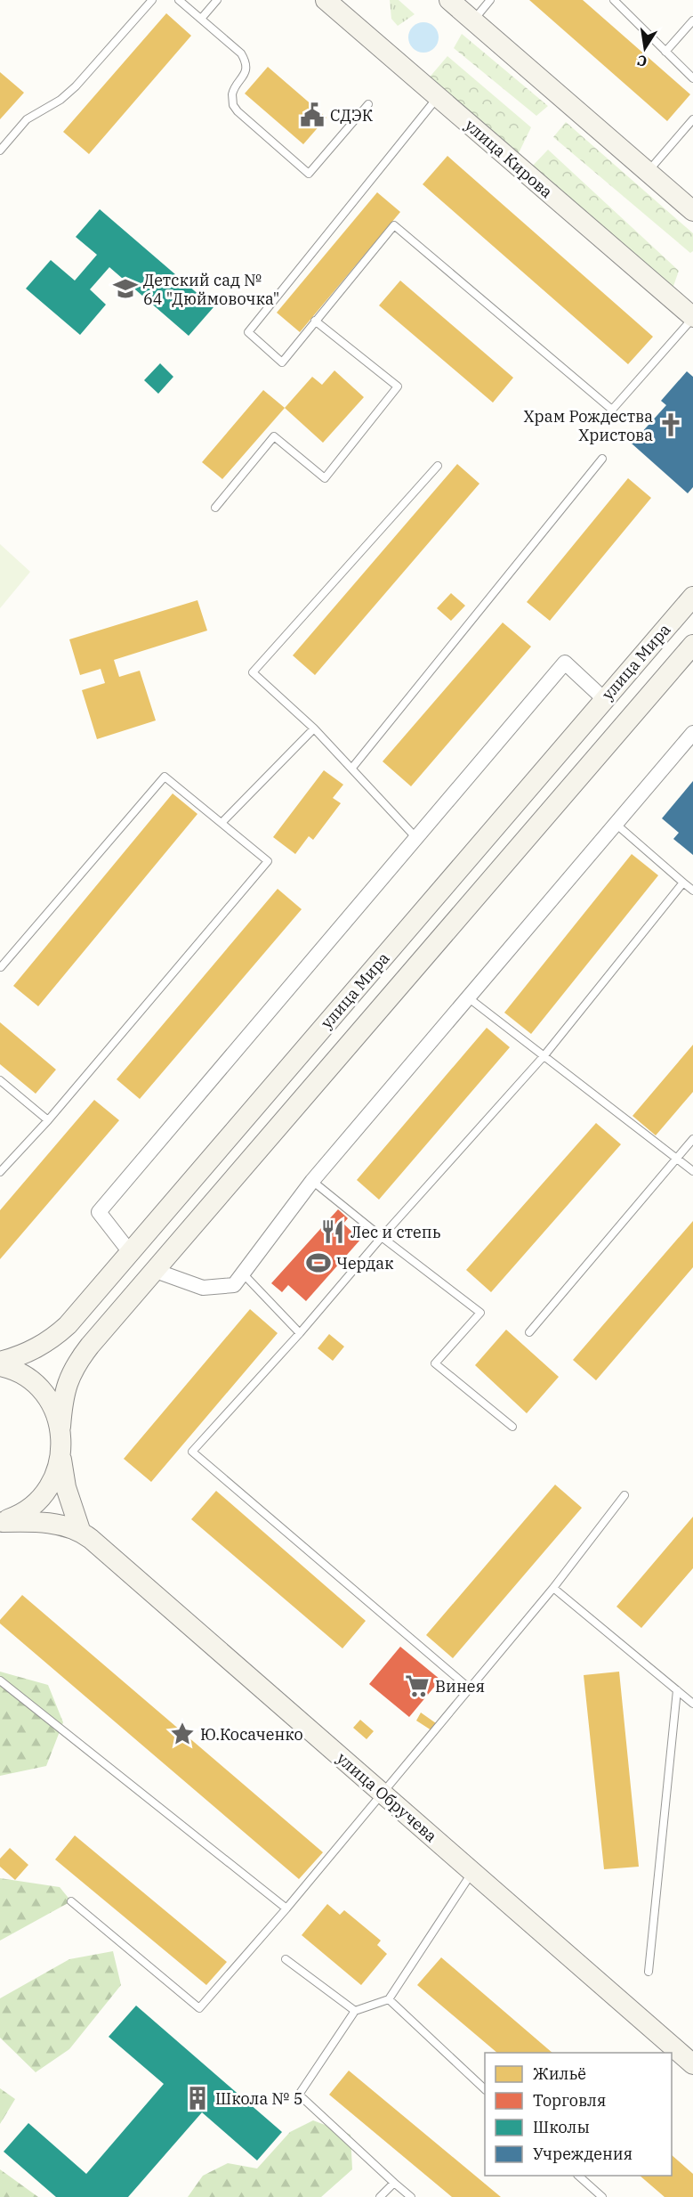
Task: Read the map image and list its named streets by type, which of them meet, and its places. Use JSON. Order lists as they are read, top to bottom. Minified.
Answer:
{"streets":{"main road":["улица Кирова","улица Мира","улица Обручева"]},"places":{"public building":["СДЭК"],"school or university":["Детский сад № 64 \"Дюймовочка\""],"church":["Храм Рождества Христова"],"restaurant":["Лес и степь"],"sports":["Чердак"],"supermarket":["Винея"],"place":["Ю.Косаченко"],"building":["Школа № 5"]},"legend":["Жильё","Торговля","Школы","Учреждения"],"north":"bottom"}
